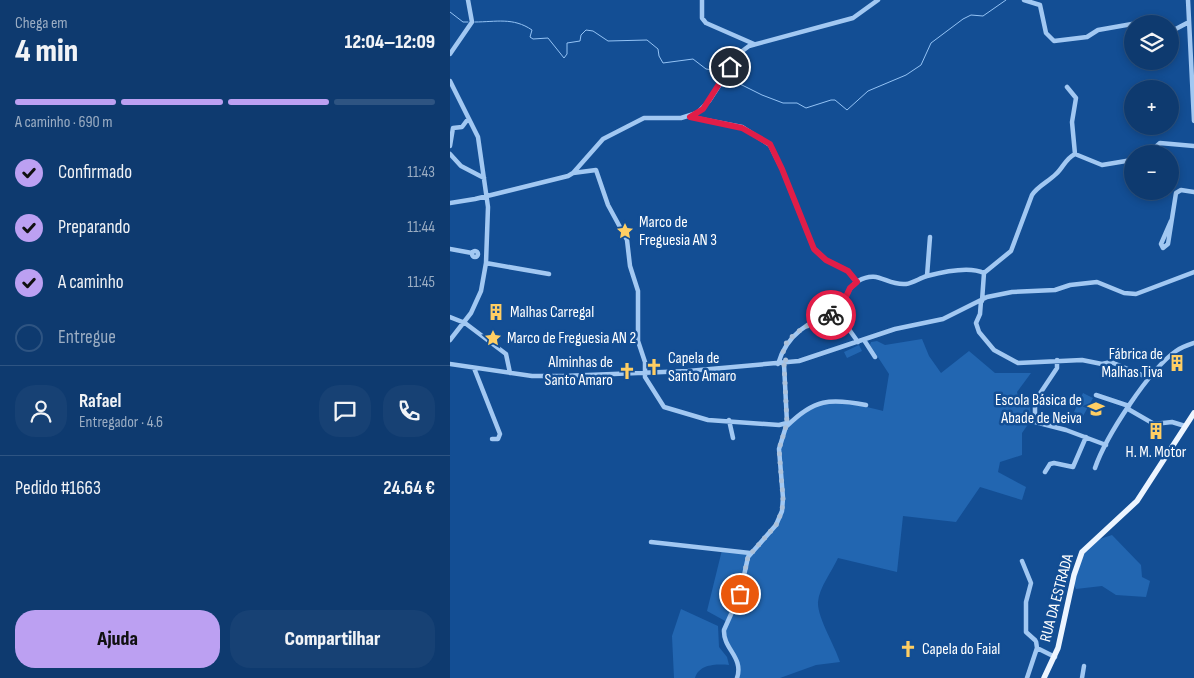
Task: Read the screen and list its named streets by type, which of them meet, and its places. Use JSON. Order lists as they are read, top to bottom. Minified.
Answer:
{"streets":{"main road":["RUA DA ESTRADA"]},"places":{"place":["Marco de Freguesia AN 3","Marco de Freguesia AN 2"],"building":["Malhas Carregal","Fábrica de Malhas Tiva","H. M. Motor"],"church":["Capela de Santo Amaro","Alminhas de Santo Amaro","Capela do Faial"],"school or university":["Escola Básica de Abade de Neiva"]},"page":{"heading":["4 min","Chega em","12:04–12:09"],"panel":["Rafael","Entregador · 4.6","Pedido #1663","24.64 €"],"map_buttons":["+","−"],"bar":"A caminho · 690 m","list":[["Confirmado","11:43"],["Preparando","11:44"],["A caminho","11:45"],"Entregue"],"buttons":["Ajuda","Compartilhar"]}}
